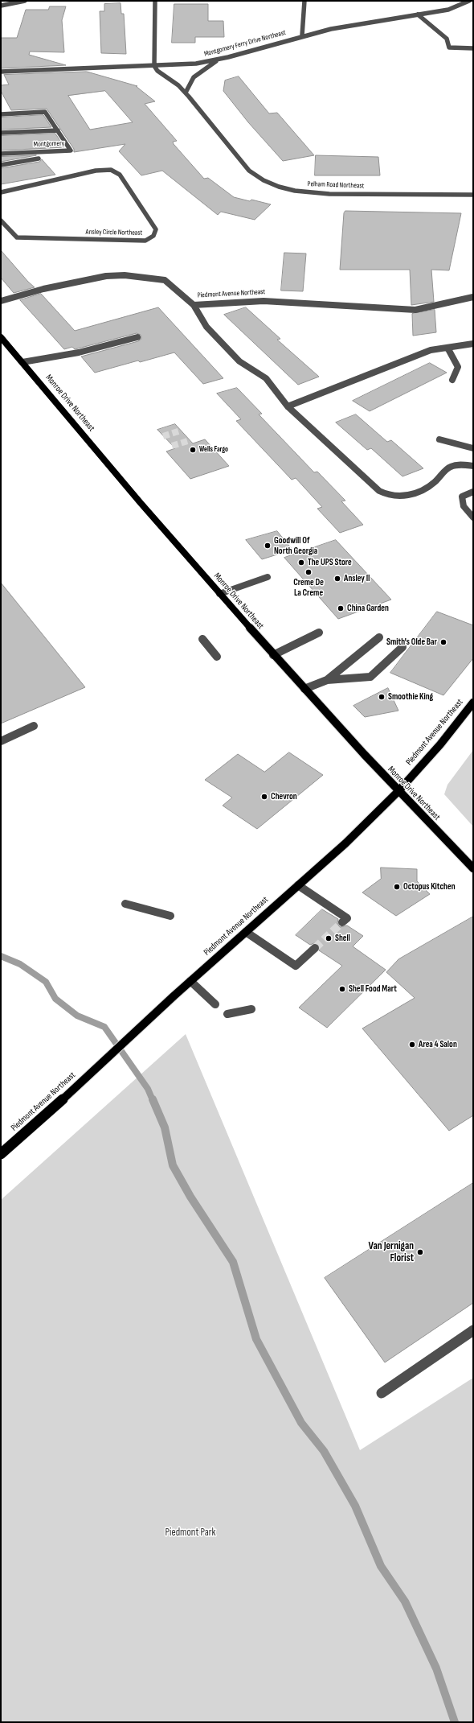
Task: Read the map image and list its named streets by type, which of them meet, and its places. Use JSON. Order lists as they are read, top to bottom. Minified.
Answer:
{"streets":{"main road":["Piedmont Avenue Northeast","Monroe Drive Northeast"],"street":["Montgomery Ferry Drive Northeast","Montgomery","Pelham Road Northeast","Ansley Circle Northeast"]},"crossings":[["Montgomery Ferry Drive Northeast","Pelham Road Northeast"],["Piedmont Avenue Northeast","Monroe Drive Northeast"]],"parks":["Piedmont Park"],"places":["Wells Fargo","Goodwill Of North Georgia","The UPS Store","Creme De La Creme","Ansley II","China Garden","Smith's Olde Bar","Smoothie King","Chevron","Octopus Kitchen","Shell","Shell Food Mart","Area 4 Salon","Van Jernigan Florist"]}
